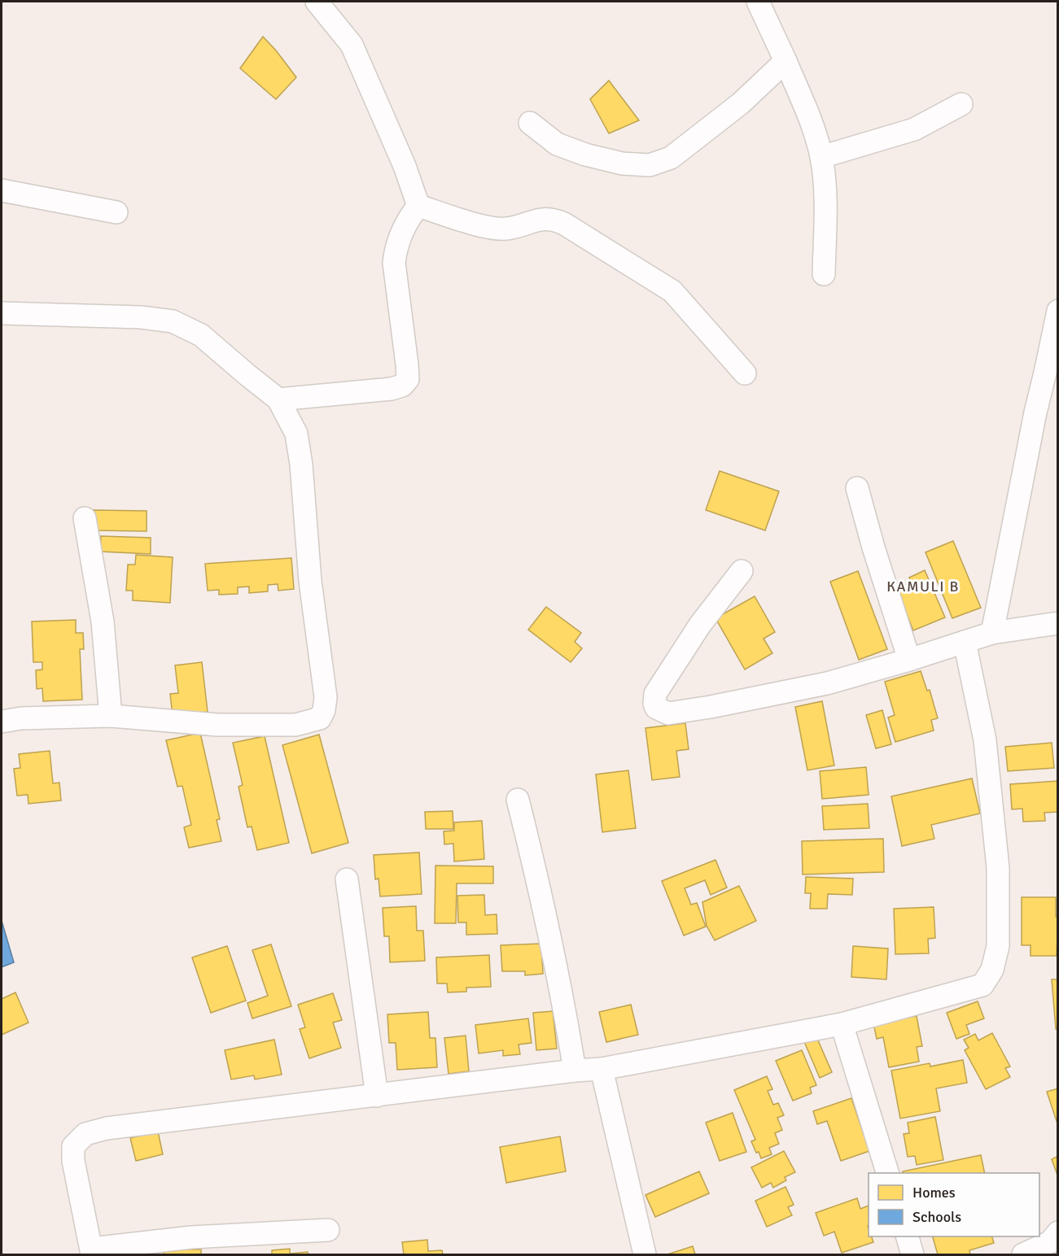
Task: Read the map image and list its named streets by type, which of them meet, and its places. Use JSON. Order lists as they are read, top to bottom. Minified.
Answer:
{"districts":["KAMULI B"],"legend":["Homes","Schools"]}
